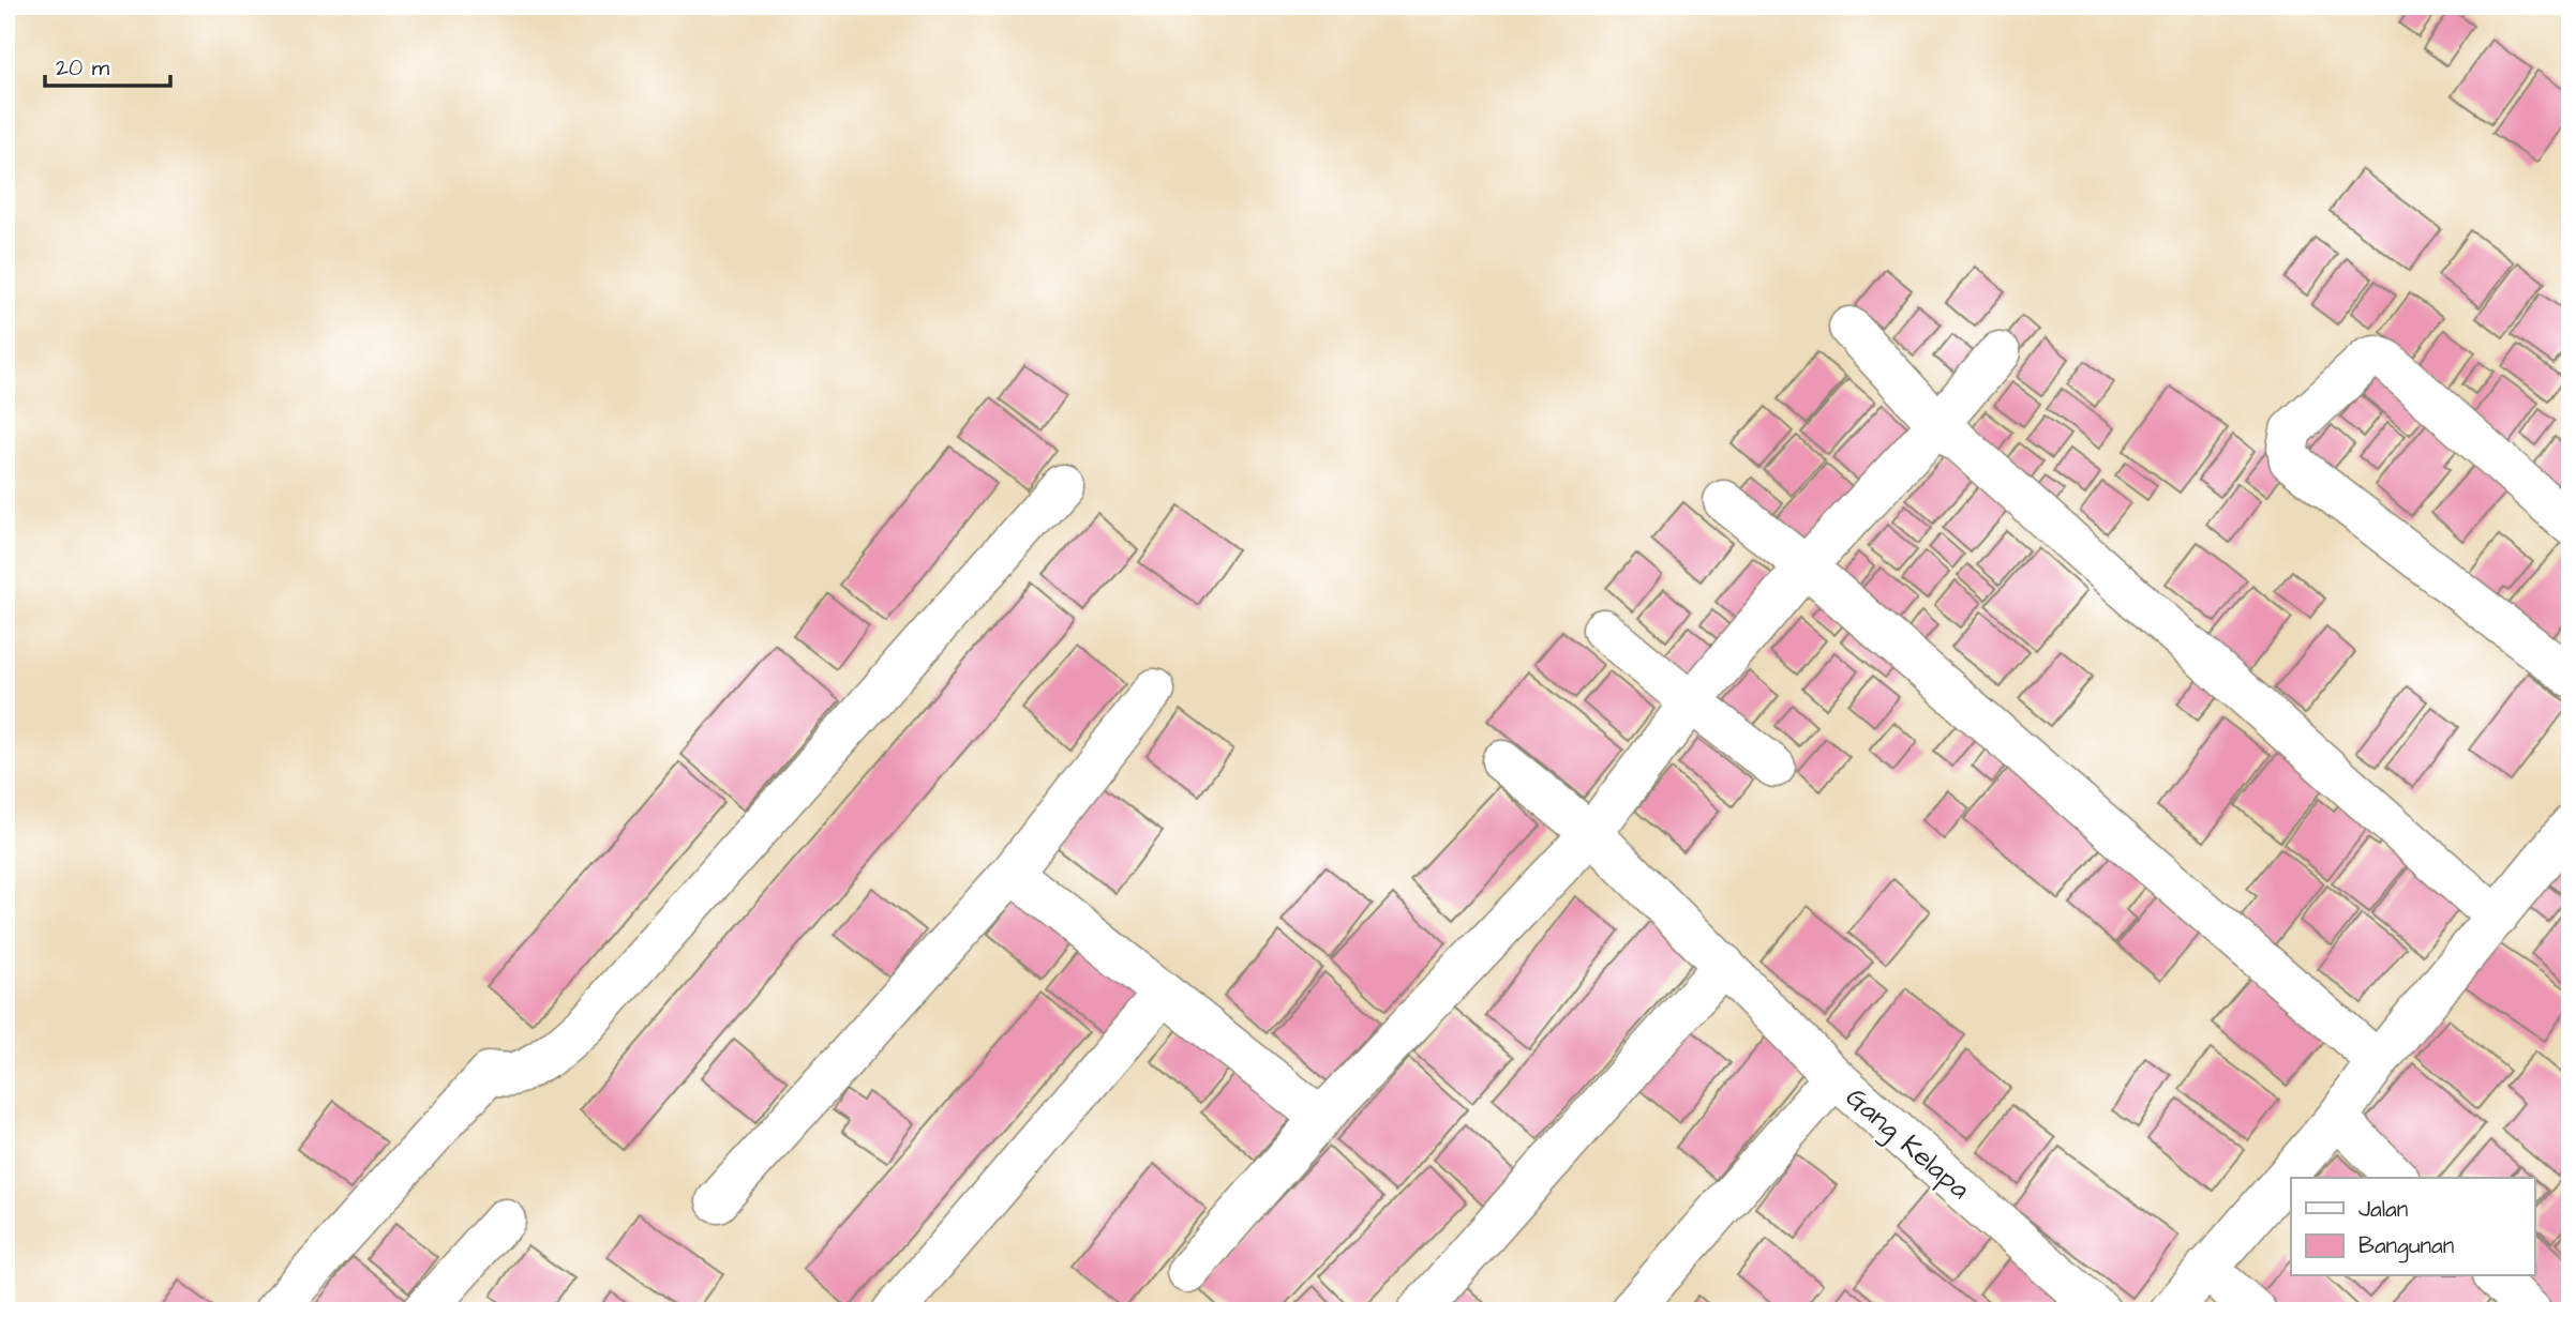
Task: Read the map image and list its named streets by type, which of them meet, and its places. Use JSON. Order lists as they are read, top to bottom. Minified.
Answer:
{"streets":{"street":["Gang Kelapa"]},"legend":["Jalan","Bangunan"],"scale_bar":"20 m"}
